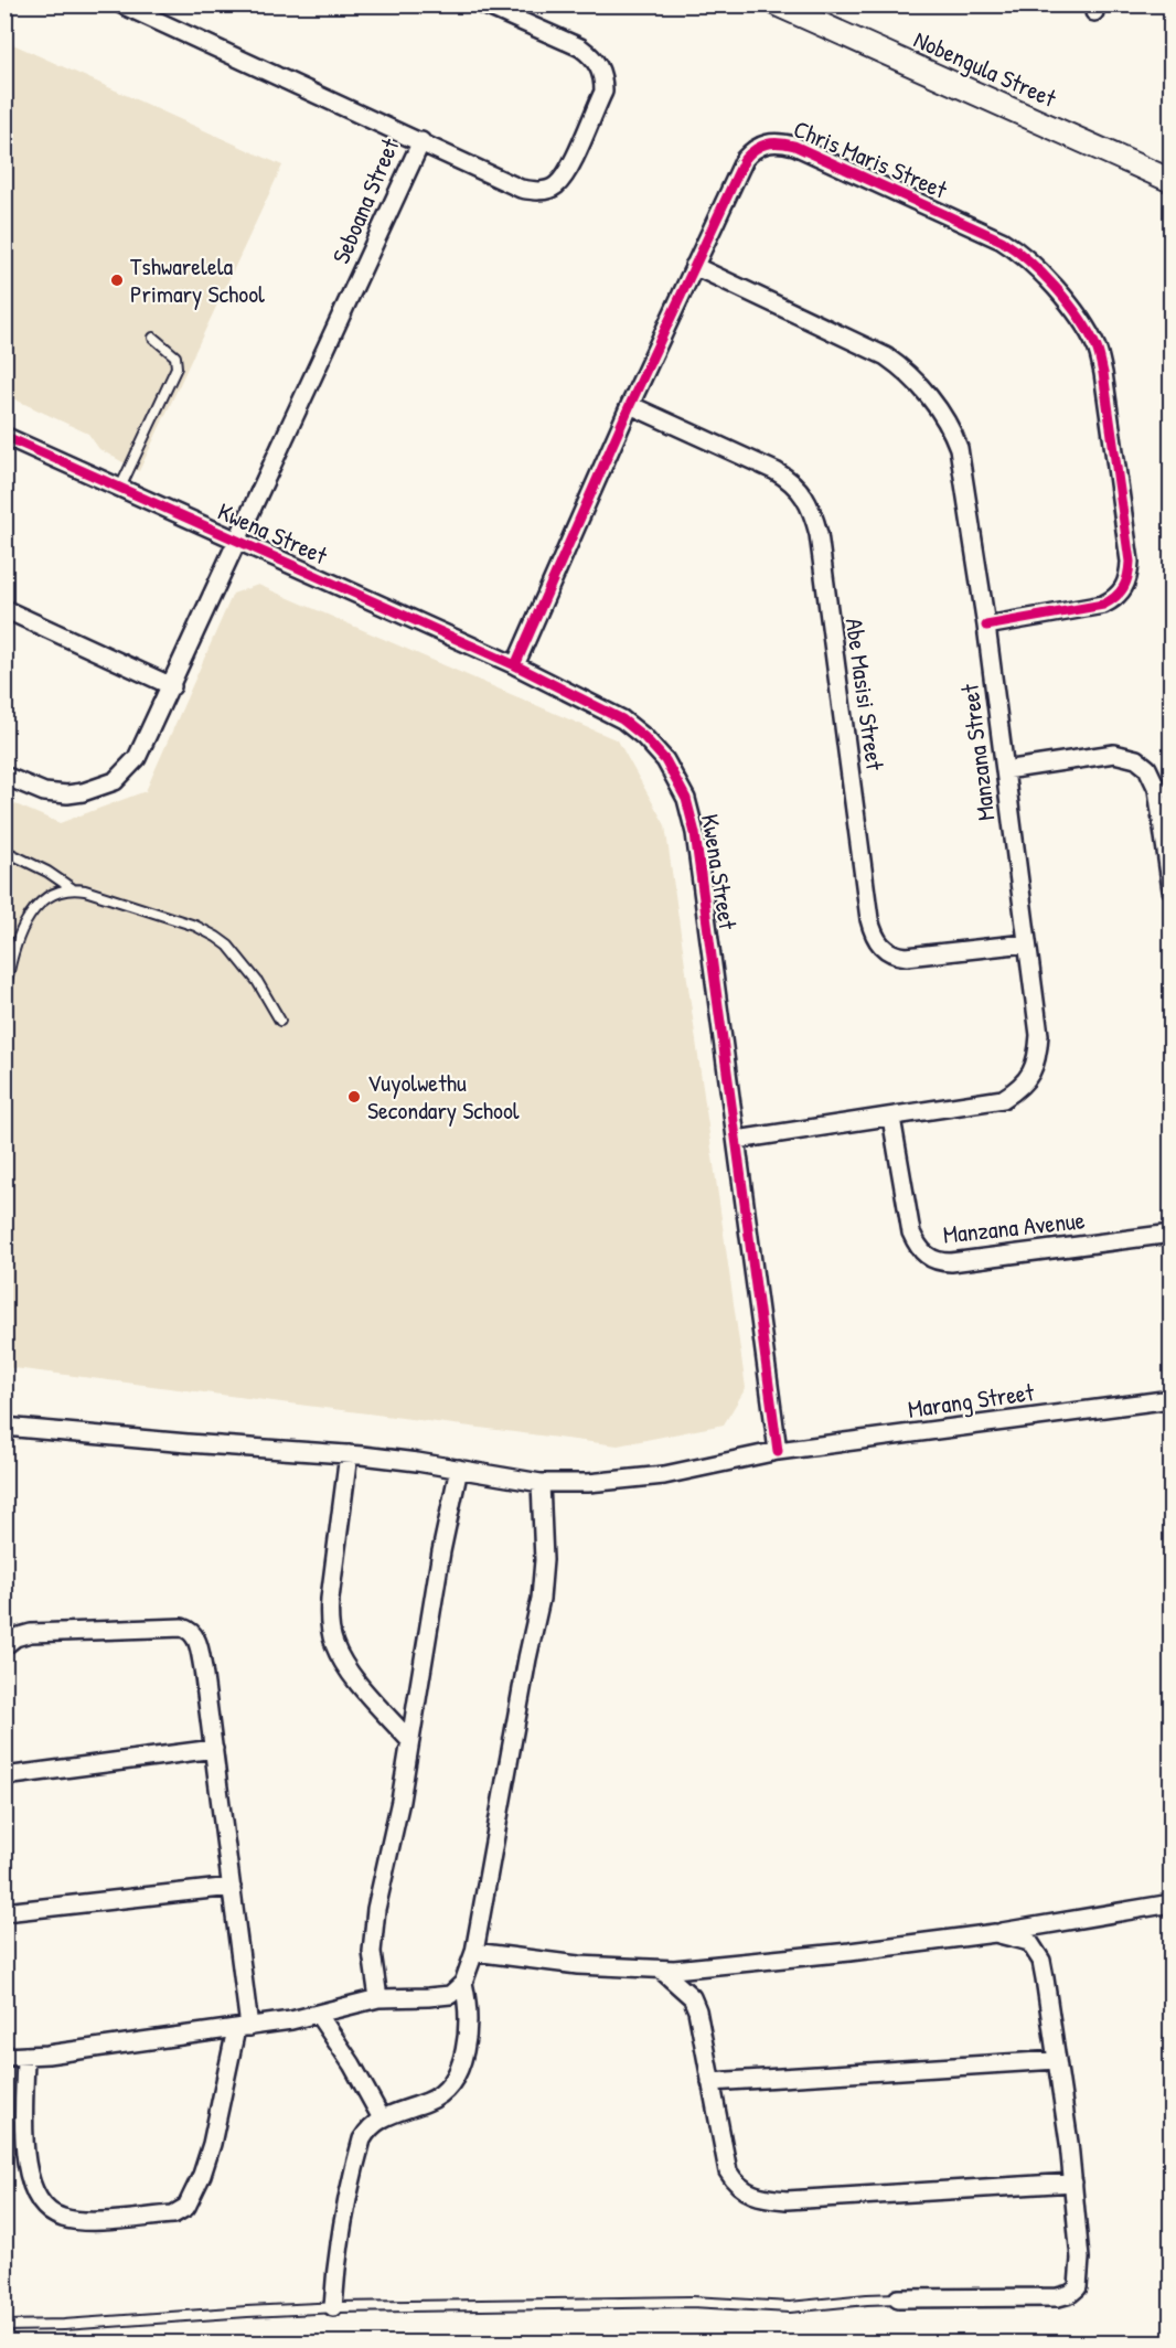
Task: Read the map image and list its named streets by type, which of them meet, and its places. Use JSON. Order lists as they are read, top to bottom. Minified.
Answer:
{"streets":{"street":["Nobengula Street","Chris Maris Street","Seboana Street","Kwena Street","Abe Masisi Street","Manzana Street","Manzana Avenue","Marang Street"]},"crossings":[["Chris Maris Street","Kwena Street"],["Chris Maris Street","Abe Masisi Street"],["Chris Maris Street","Manzana Street"],["Seboana Street","Kwena Street"],["Kwena Street","Manzana Street"],["Kwena Street","Marang Street"],["Abe Masisi Street","Manzana Street"],["Manzana Street","Manzana Avenue"]],"places":["Tshwarelela Primary School","Vuyolwethu Secondary School"]}
